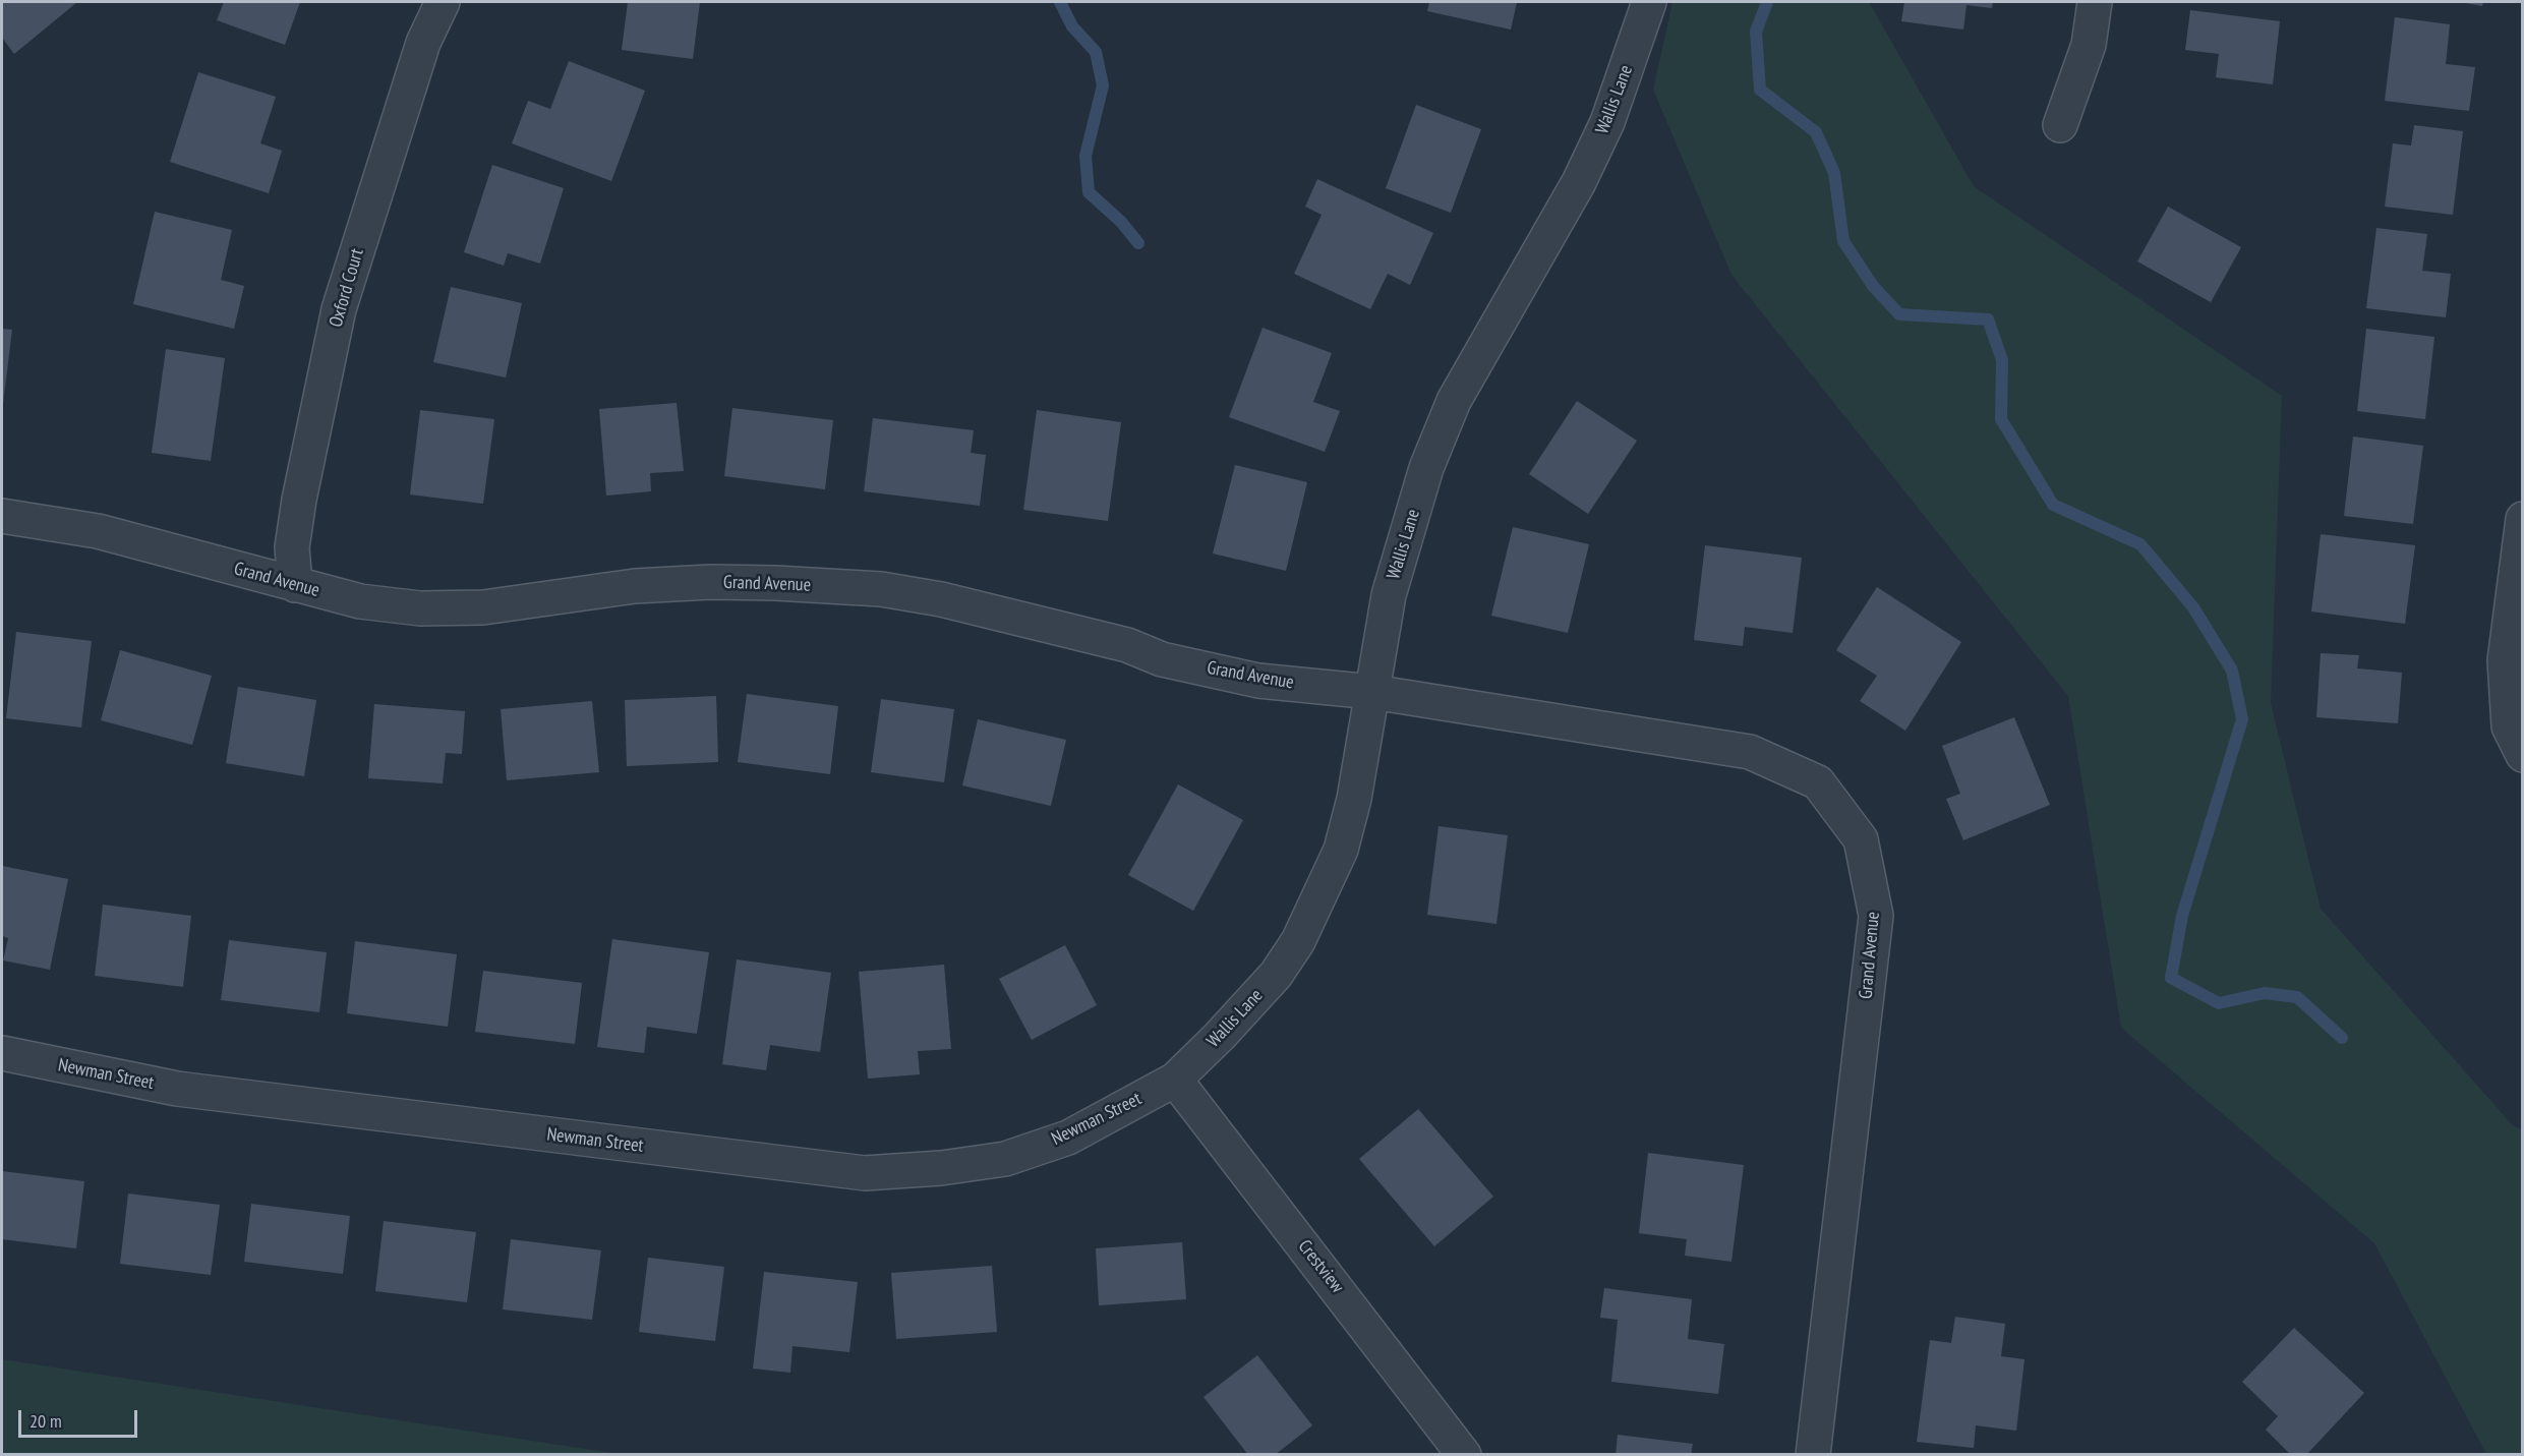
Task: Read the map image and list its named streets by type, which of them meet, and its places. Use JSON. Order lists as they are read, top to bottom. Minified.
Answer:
{"streets":{"street":["Wallis Lane","Oxford Court","Grand Avenue","Newman Street","Crestview"]},"crossings":[["Wallis Lane","Grand Avenue"],["Wallis Lane","Newman Street"],["Wallis Lane","Crestview"],["Oxford Court","Grand Avenue"],["Newman Street","Crestview"]],"scale_bar":"20 m"}
